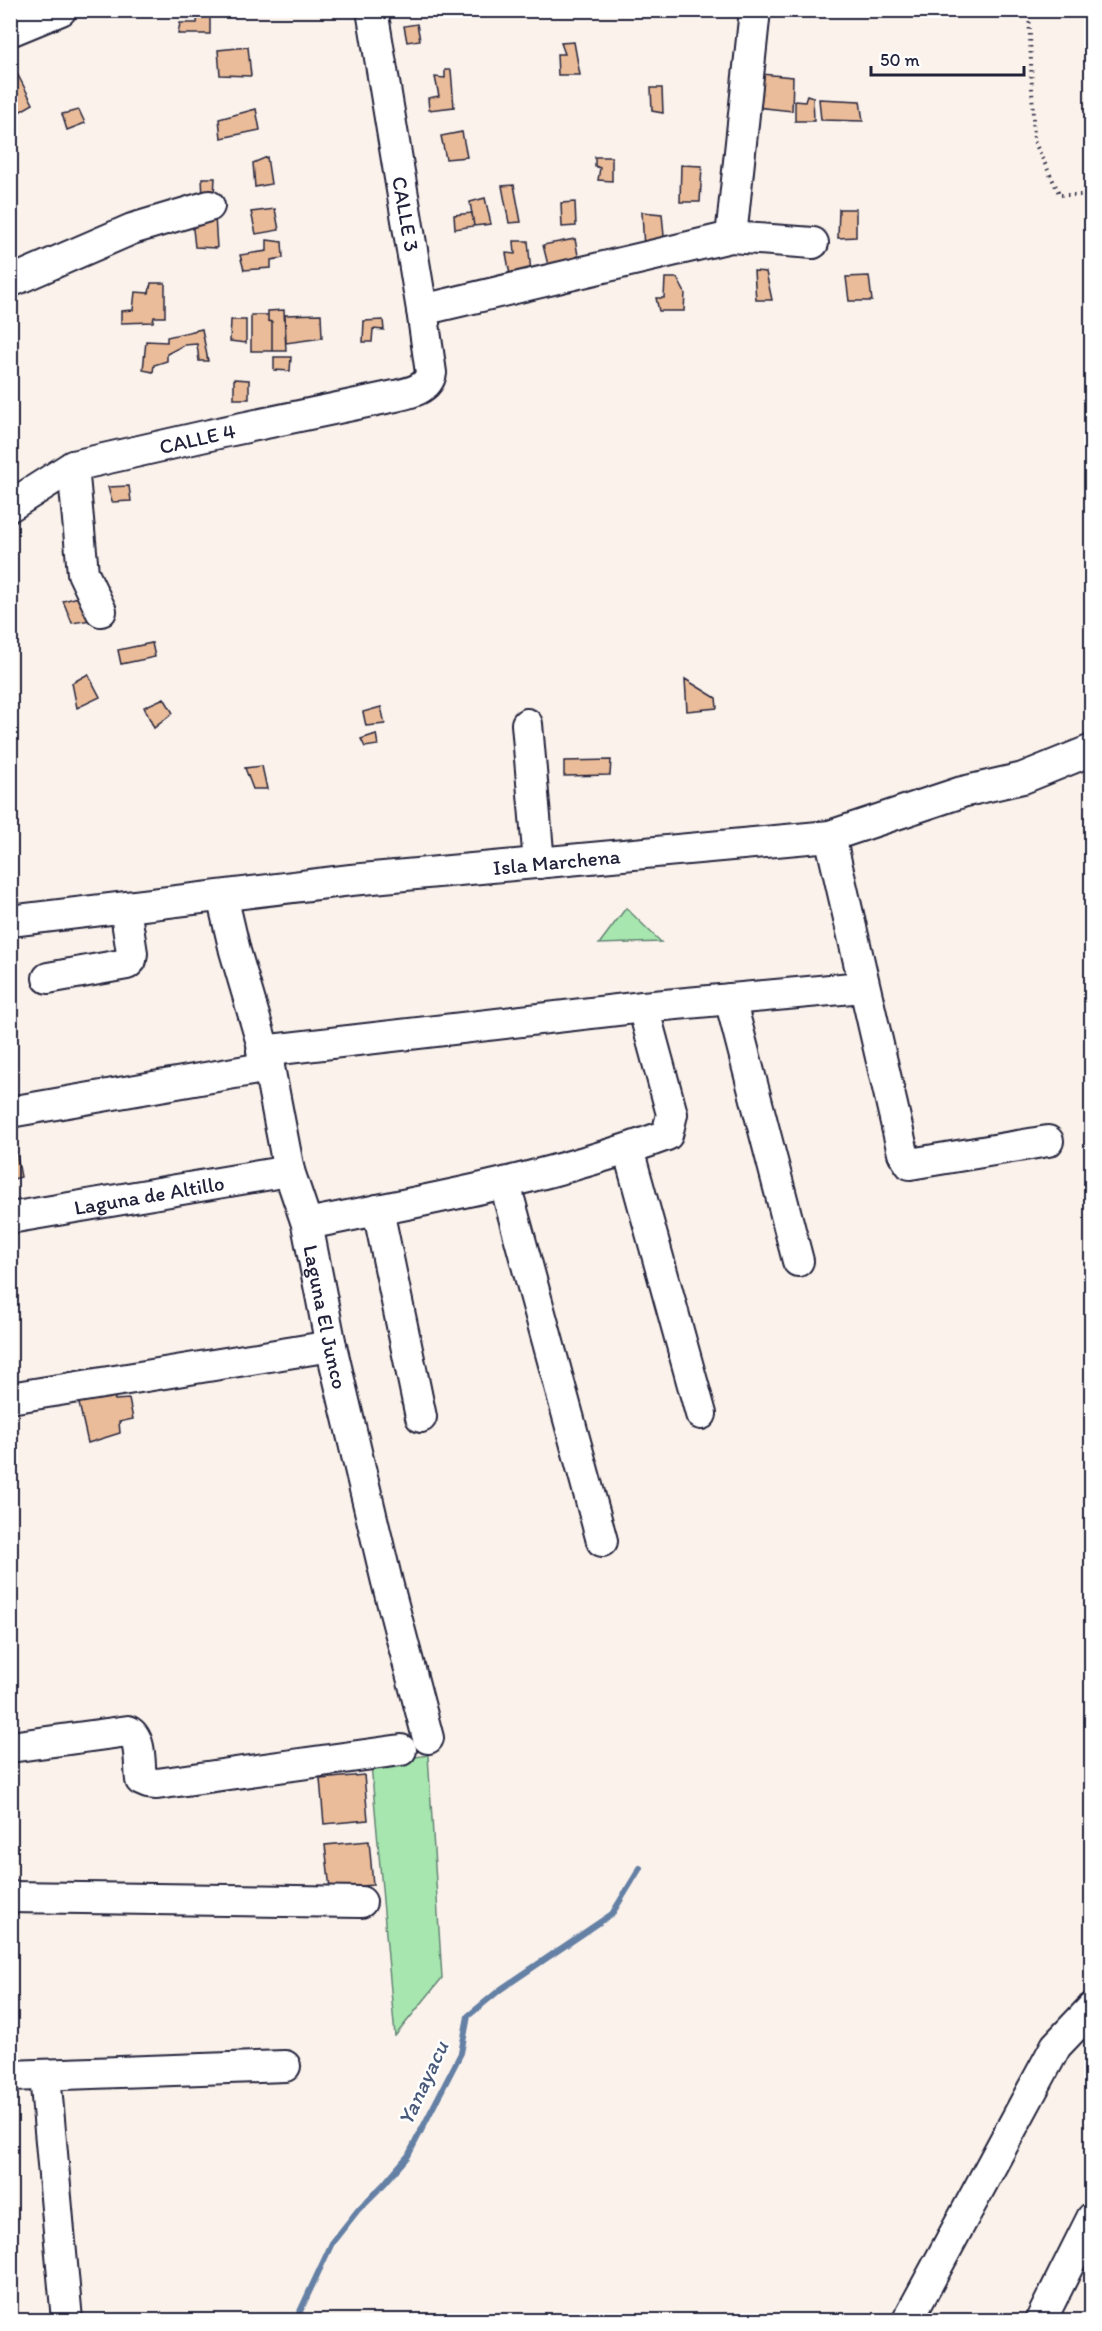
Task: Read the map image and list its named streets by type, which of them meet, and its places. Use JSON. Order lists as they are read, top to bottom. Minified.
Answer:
{"streets":{"street":["CALLE 3","CALLE 4","Isla Marchena","Laguna de Altillo","Laguna El Junco"]},"crossings":[["CALLE 3","CALLE 4"],["Isla Marchena","Laguna El Junco"],["Laguna de Altillo","Laguna El Junco"]],"water":["Yanayacu"],"scale_bar":"50 m"}
